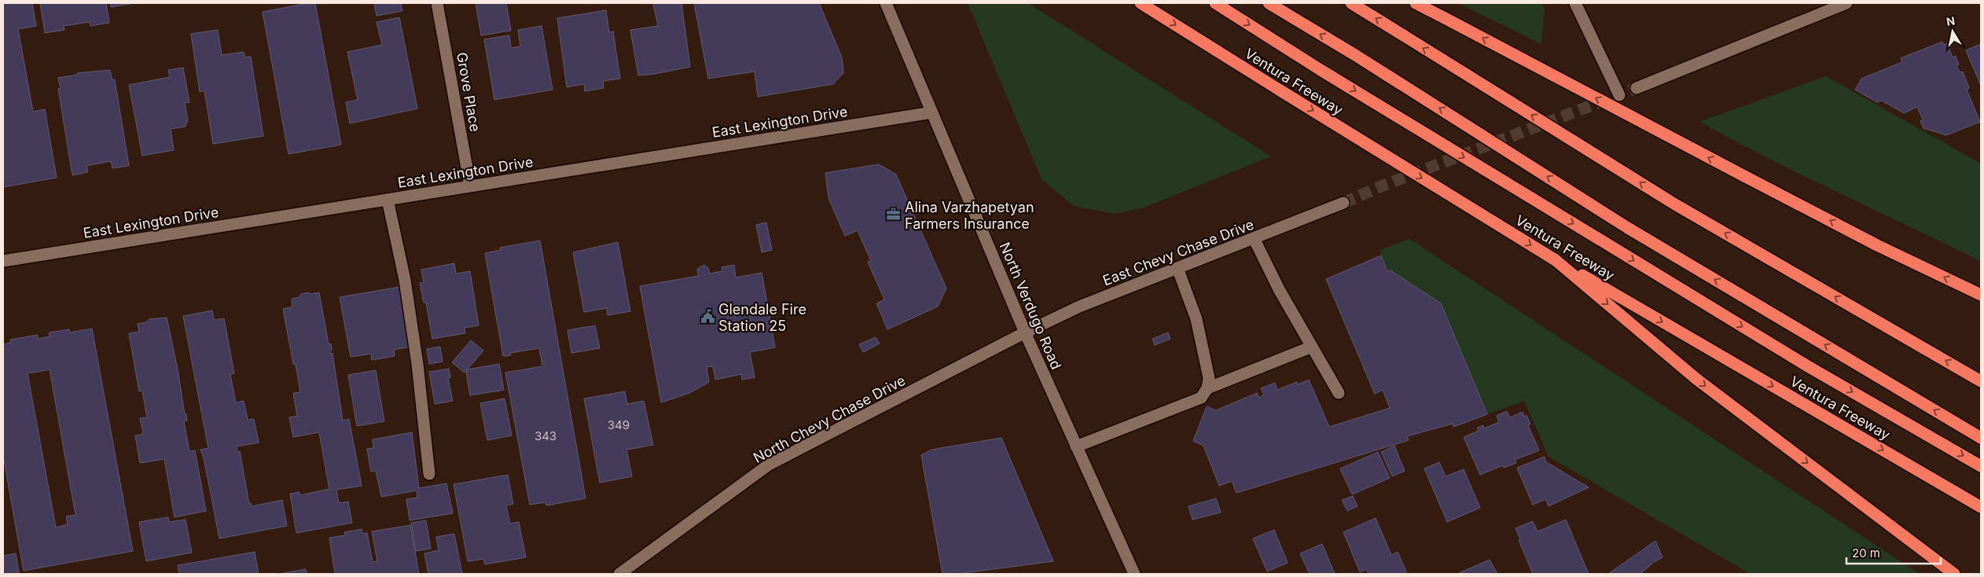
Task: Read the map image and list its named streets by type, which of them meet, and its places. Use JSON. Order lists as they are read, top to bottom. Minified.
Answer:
{"streets":{"highway":["Ventura Freeway"],"main road":["Grove Place","East Lexington Drive","East Chevy Chase Drive","North Verdugo Road","North Chevy Chase Drive"]},"crossings":[["Grove Place","East Lexington Drive"],["East Lexington Drive","North Verdugo Road"],["East Chevy Chase Drive","North Verdugo Road"],["East Chevy Chase Drive","North Chevy Chase Drive"],["North Verdugo Road","North Chevy Chase Drive"]],"places":{"office":["Alina Varzhapetyan Farmers Insurance"],"public building":["Glendale Fire Station 25"]},"house_numbers":["349","343"],"scale_bar":"20 m","north":"top"}
